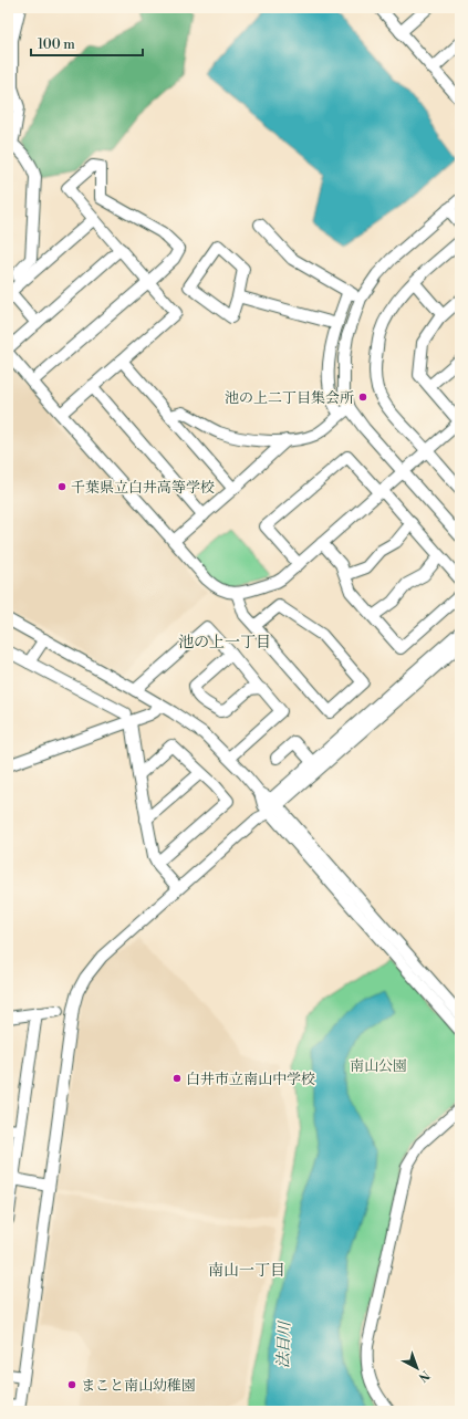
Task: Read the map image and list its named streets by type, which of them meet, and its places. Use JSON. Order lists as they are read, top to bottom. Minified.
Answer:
{"districts":["池の上一丁目","南山一丁目"],"water":["法目川"],"parks":["南山公園"],"places":["池の上二丁目集会所","千葉県立白井高等学校","白井市立南山中学校","まこと南山幼稚園"],"scale_bar":"100 m","north":"bottom right"}
